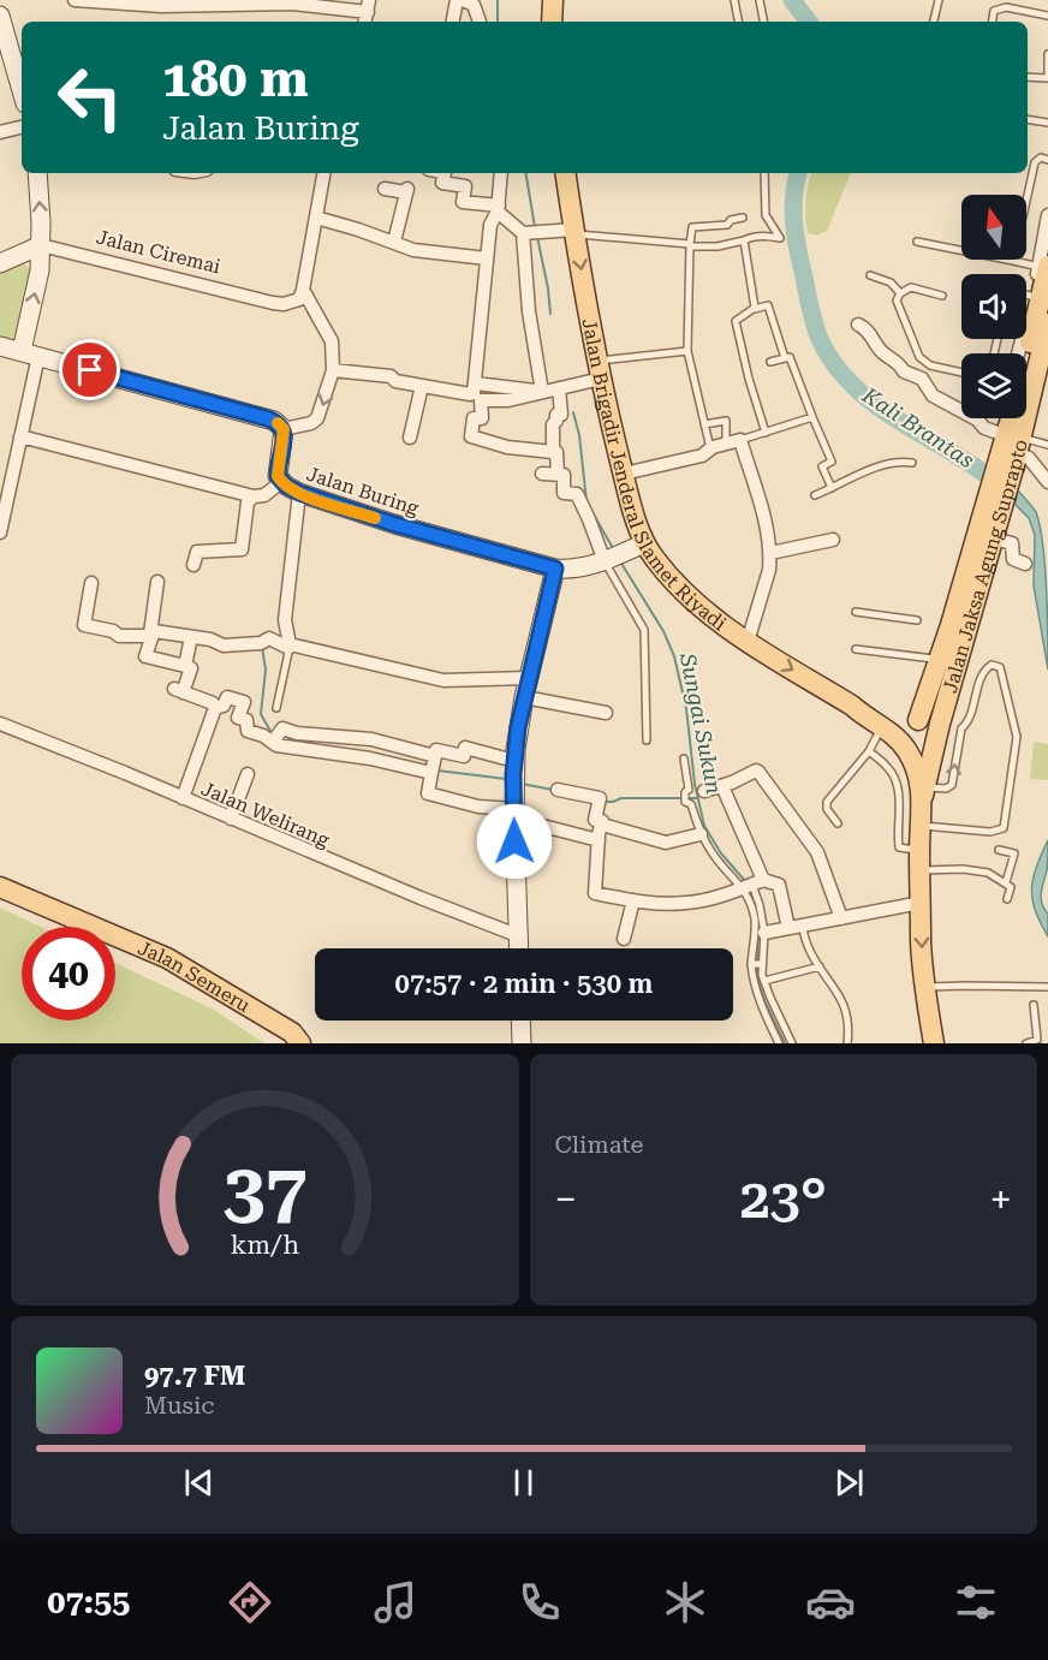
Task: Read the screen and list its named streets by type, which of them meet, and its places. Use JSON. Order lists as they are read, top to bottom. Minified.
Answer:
{"streets":{"main road":["Jalan Brigadir Jenderal Slamet Riyadi","Jalan Jaksa Agung Suprapto","Jalan Semeru"],"street":["Jalan Ciremai","Jalan Buring","Jalan Welirang"]},"crossings":[["Jalan Brigadir Jenderal Slamet Riyadi","Jalan Buring"],["Jalan Brigadir Jenderal Slamet Riyadi","Jalan Jaksa Agung Suprapto"]],"water":["Kali Brantas","Sungai Sukun"],"north":"top","page":{"turn":["180 m","Jalan Buring"],"limit":"40","trip":"07:57 · 2 min · 530 m","tile":"Climate","heat":["−","23°","+"],"song":["97.7 FM","Music"],"tabs":"07:55","gauge":["37","km/h"]}}
